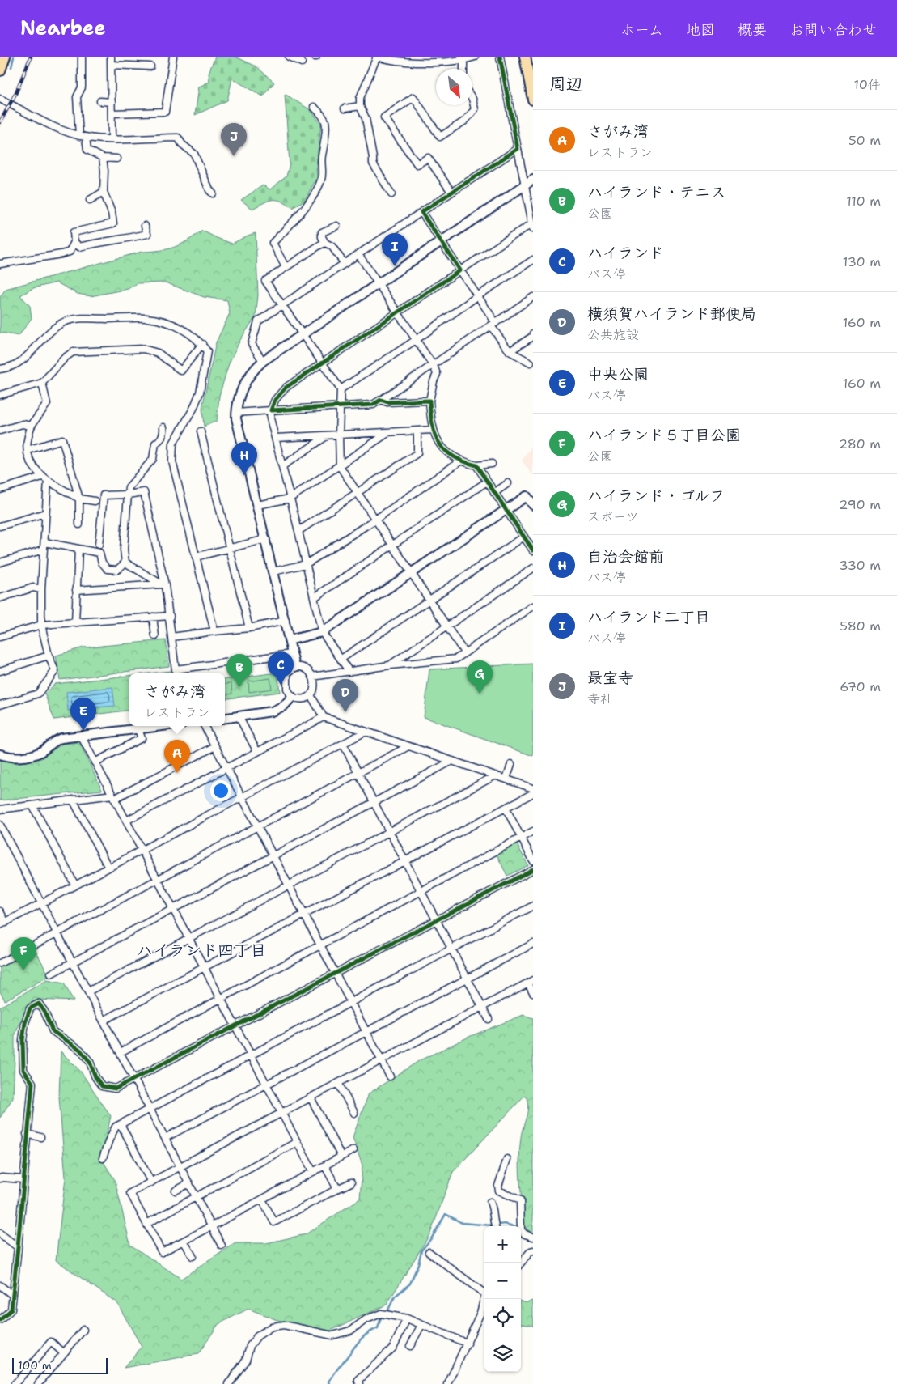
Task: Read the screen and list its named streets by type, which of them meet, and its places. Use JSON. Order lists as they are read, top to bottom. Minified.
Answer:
{"districts":["ハイランド四丁目"],"scale_bar":"100 m","north":"bottom right","page":{"header":"Nearbee","nav":["ホーム","地図","概要","お問い合わせ"],"heading":["周辺","10件"],"list":[{"mark":"A","name":"さがみ湾","note":"レストラン","value":"50 m"},{"mark":"B","name":"ハイランド・テニス","note":"公園","value":"110 m"},{"mark":"C","name":"ハイランド","note":"バス停","value":"130 m"},{"mark":"D","name":"横須賀ハイランド郵便局","note":"公共施設","value":"160 m"},{"mark":"E","name":"中央公園","note":"バス停","value":"160 m"},{"mark":"F","name":"ハイランド５丁目公園","note":"公園","value":"280 m"},{"mark":"G","name":"ハイランド・ゴルフ","note":"スポーツ","value":"290 m"},{"mark":"H","name":"自治会館前","note":"バス停","value":"330 m"},{"mark":"I","name":"ハイランド二丁目","note":"バス停","value":"580 m"},{"mark":"J","name":"最宝寺","note":"寺社","value":"670 m"}],"pins":["J","I","H","C","B","G","D","E","A","F"],"popup":["さがみ湾","レストラン"],"map_buttons":["+","−"],"scale":"100 m"}}
